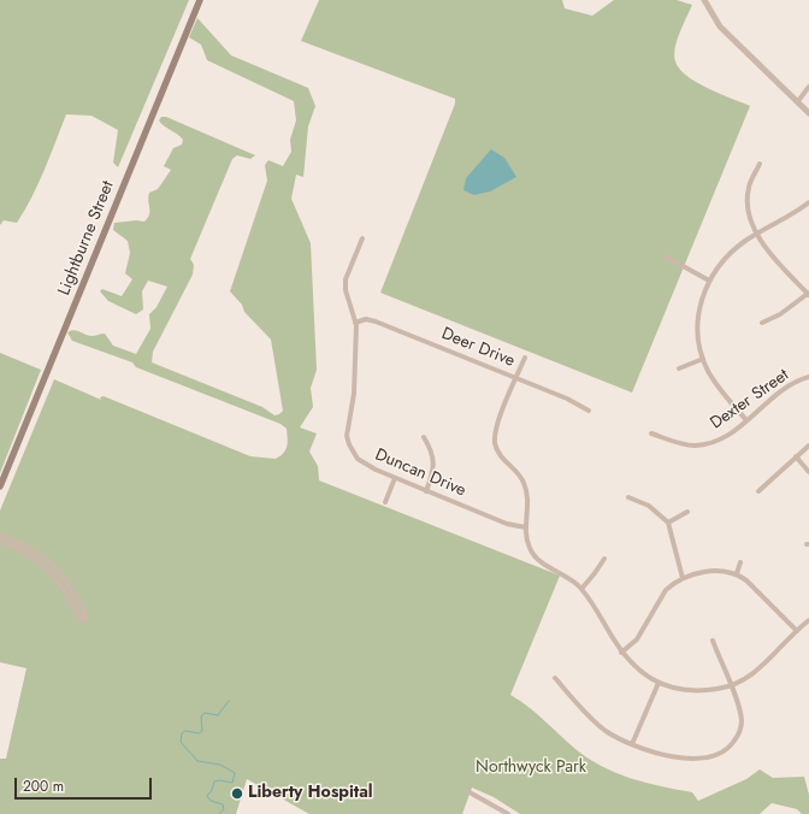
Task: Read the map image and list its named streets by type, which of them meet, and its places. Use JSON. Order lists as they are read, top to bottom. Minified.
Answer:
{"streets":{"main road":["Lightburne Street"],"street":["Deer Drive","Dexter Street","Duncan Drive"]},"crossings":[["Deer Drive","Duncan Drive"]],"parks":["Northwyck Park"],"places":["Liberty Hospital"],"scale_bar":"200 m"}
